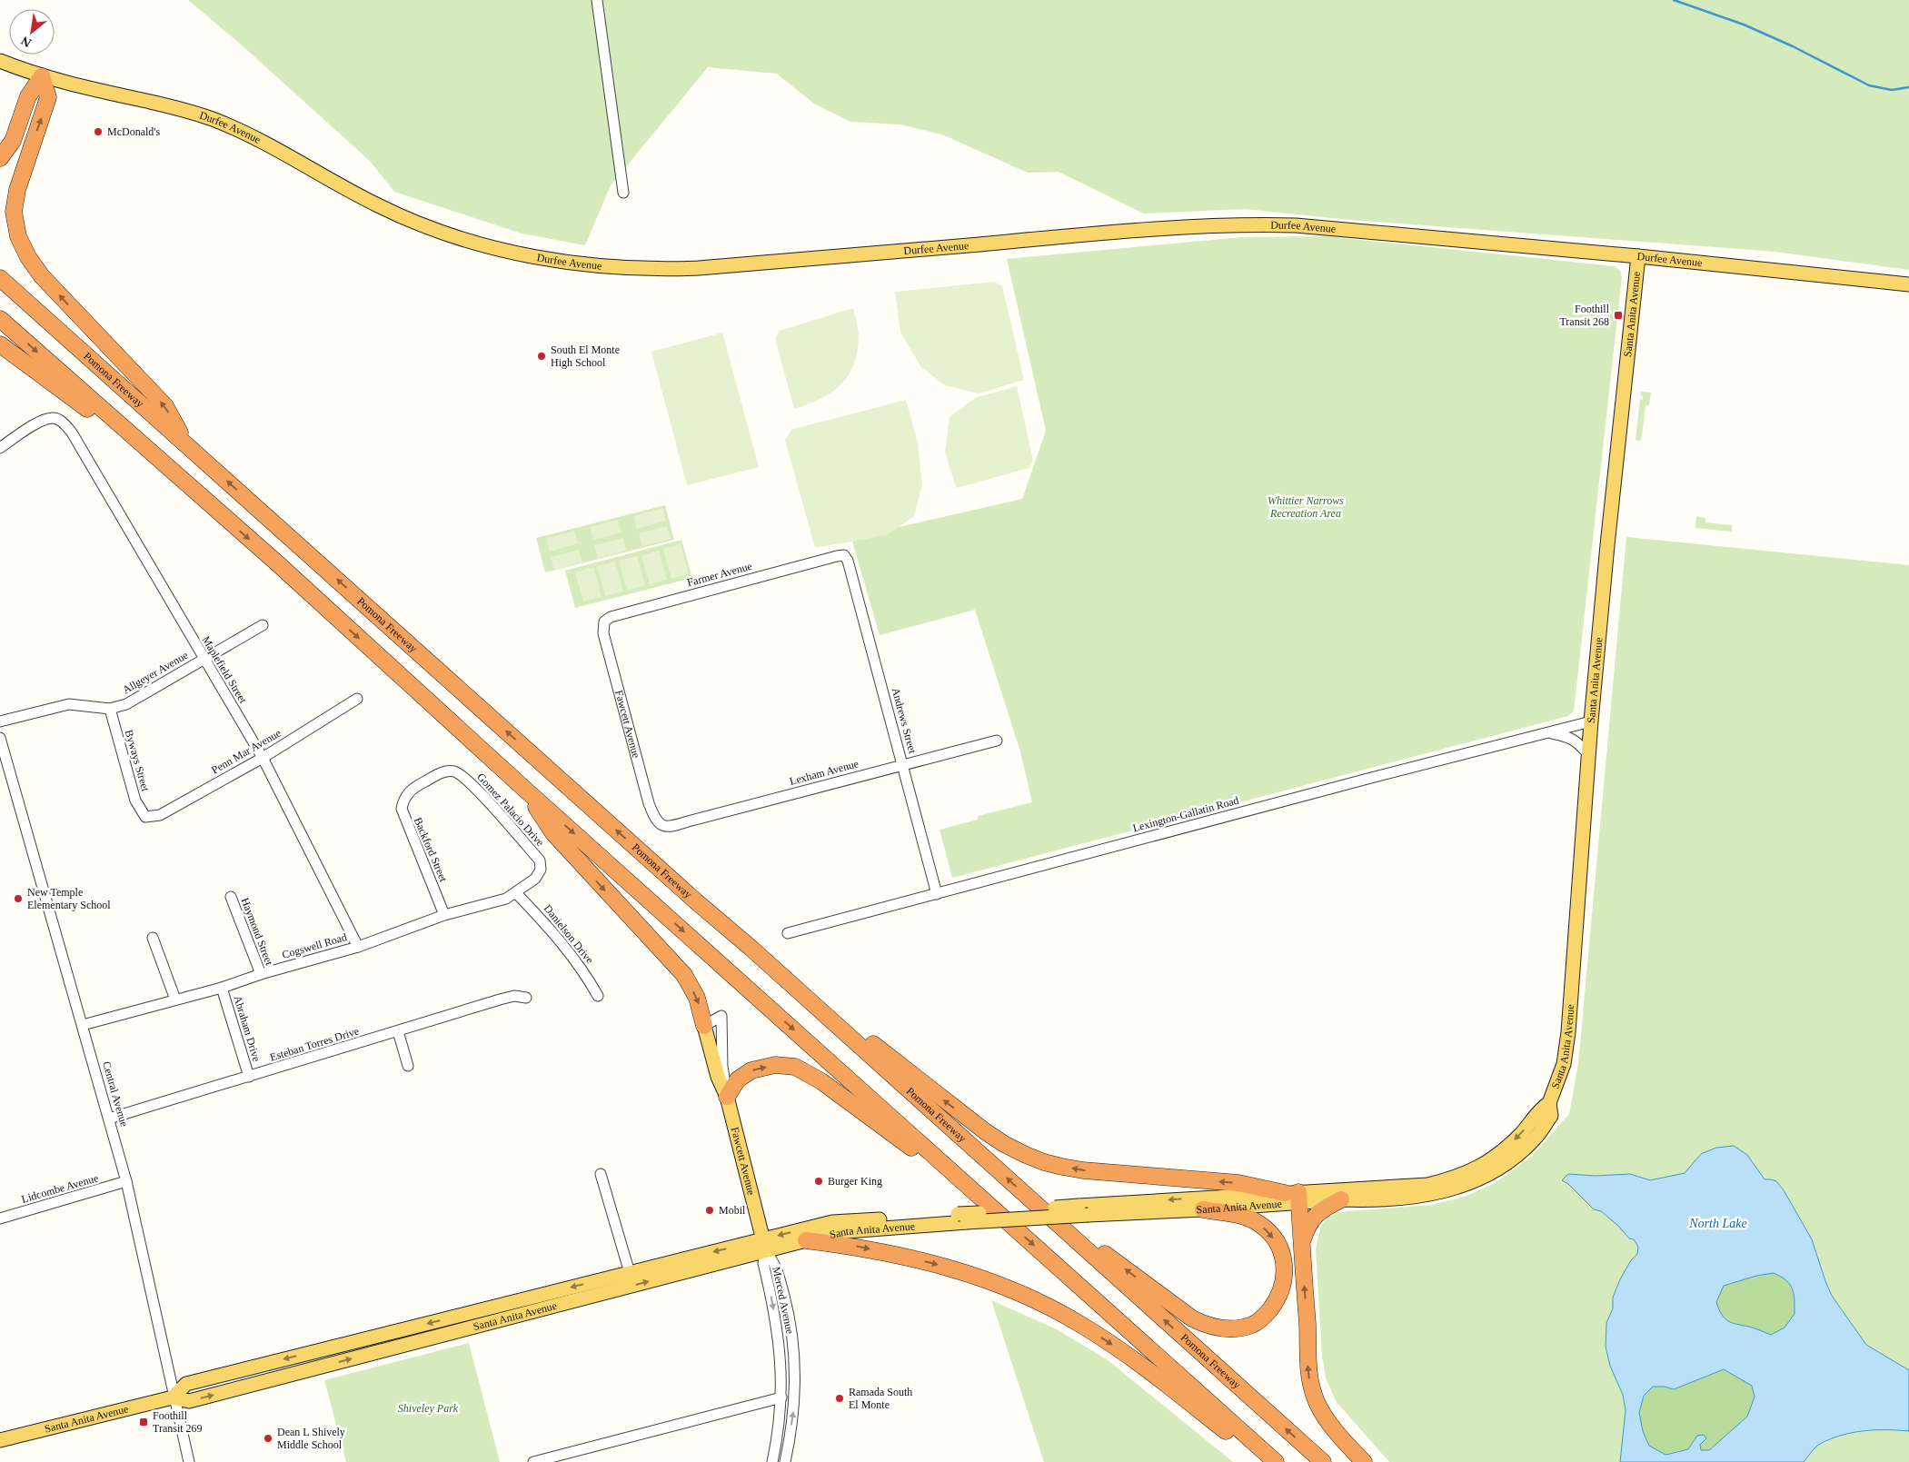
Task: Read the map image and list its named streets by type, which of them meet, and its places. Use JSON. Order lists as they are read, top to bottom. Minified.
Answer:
{"streets":{"highway":["Pomona Freeway"],"main road":["Durfee Avenue","Santa Anita Avenue","Fawcett Avenue"],"street":["Farmer Avenue","Maplefield Street","Allgeyer Avenue","Andrews Street","Penn Mar Avenue","Byways Street","Lexham Avenue","Gomez Palacio Drive","Lexington-Gallatin Road","Backford Street","Haymond Street","Danielson Drive","Cogswell Road","Abraham Drive","Esteban Torres Drive","Central Avenue","Lidcombe Avenue","Merced Avenue"]},"crossings":[["Durfee Avenue","Santa Anita Avenue"],["Santa Anita Avenue","Fawcett Avenue"],["Santa Anita Avenue","Lexington-Gallatin Road"],["Santa Anita Avenue","Central Avenue"],["Santa Anita Avenue","Merced Avenue"],["Farmer Avenue","Andrews Street"],["Farmer Avenue","Fawcett Avenue"],["Maplefield Street","Allgeyer Avenue"],["Maplefield Street","Penn Mar Avenue"],["Maplefield Street","Cogswell Road"],["Allgeyer Avenue","Byways Street"],["Andrews Street","Lexham Avenue"],["Andrews Street","Lexington-Gallatin Road"],["Fawcett Avenue","Lexham Avenue"],["Fawcett Avenue","Merced Avenue"],["Penn Mar Avenue","Byways Street"],["Gomez Palacio Drive","Backford Street"],["Gomez Palacio Drive","Cogswell Road"],["Backford Street","Cogswell Road"],["Haymond Street","Cogswell Road"],["Danielson Drive","Cogswell Road"],["Cogswell Road","Abraham Drive"],["Cogswell Road","Central Avenue"],["Abraham Drive","Esteban Torres Drive"],["Esteban Torres Drive","Central Avenue"],["Central Avenue","Lidcombe Avenue"]],"water":["North Lake"],"parks":["Whittier Narrows Recreation Area","Shiveley Park"],"places":{"other":["McDonald's","South El Monte High School","New Temple Elementary School","Burger King","Mobil","Ramada South El Monte","Dean L Shively Middle School"],"transit":["Foothill Transit 268","Foothill Transit 269"]},"north":"bottom left"}
